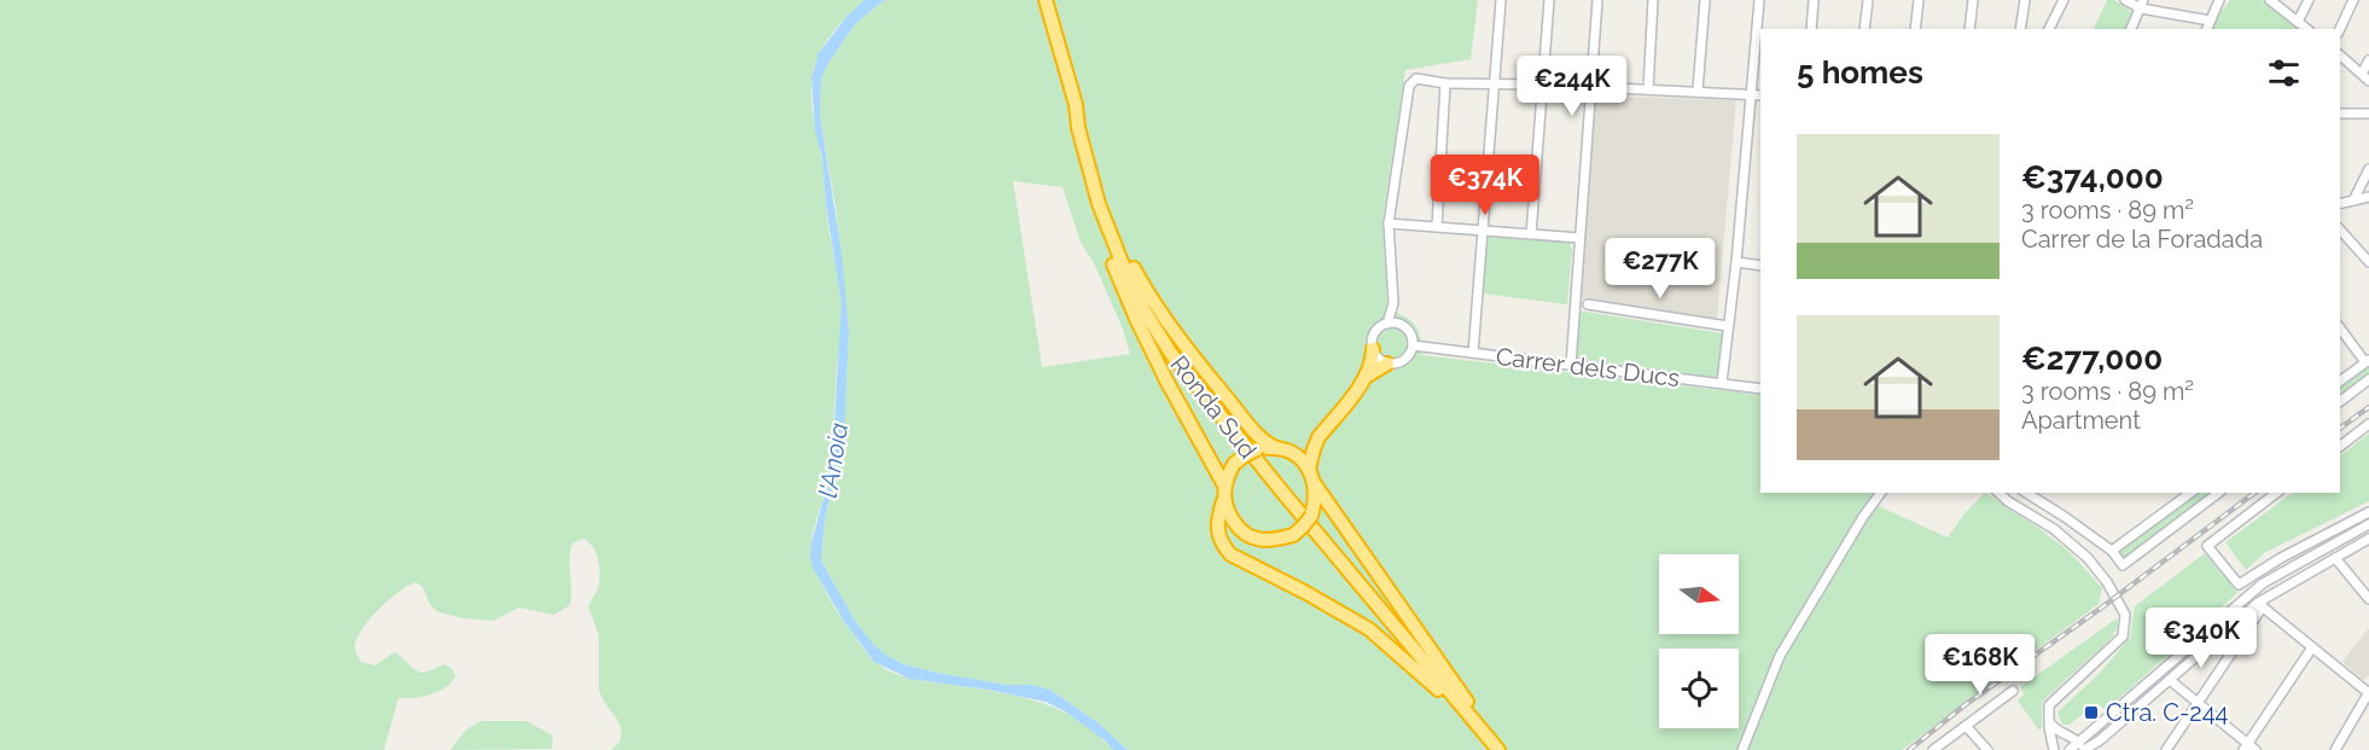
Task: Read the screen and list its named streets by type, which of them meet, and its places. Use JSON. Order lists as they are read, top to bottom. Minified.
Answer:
{"streets":{"highway":["Ronda Sud"],"street":["Carrer dels Ducs"]},"water":["l'Anoia"],"places":{"transit":["Ctra. C-244"]},"north":"right","page":{"heading":"5 homes","price":["€244K","€374K","€277K","€340K","€168K"],"list":[{"name":"€374,000","note":"3 rooms · 89 m² · Carrer de la Foradada"},{"name":"€277,000","note":"3 rooms · 89 m² · Apartment"}]}}
